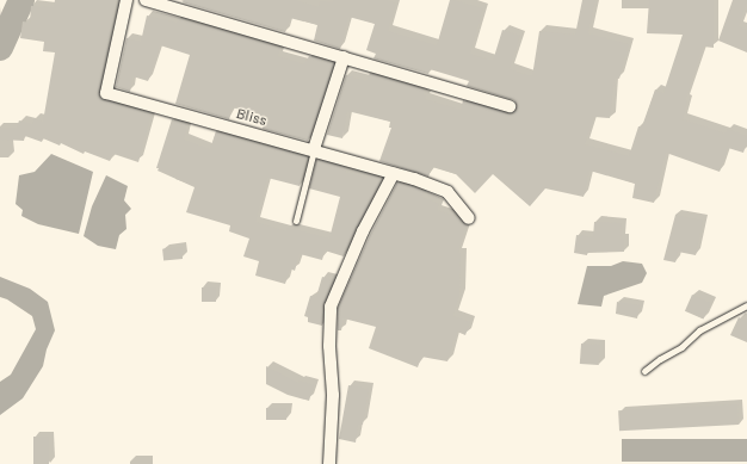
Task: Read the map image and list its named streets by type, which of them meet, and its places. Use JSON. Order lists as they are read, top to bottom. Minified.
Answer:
{"streets":{"street":["Bliss"]}}
